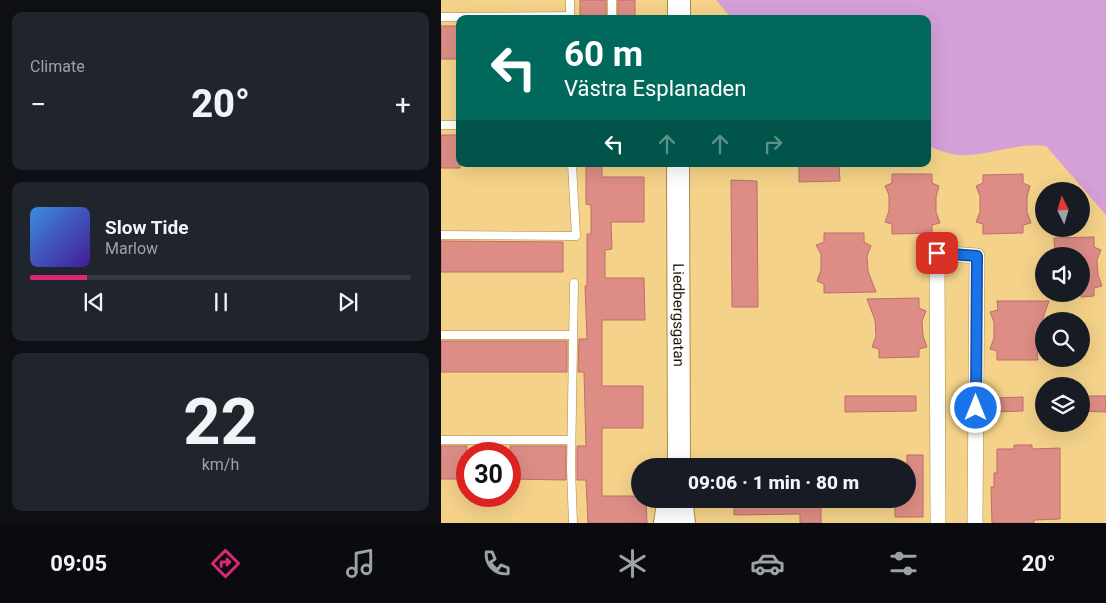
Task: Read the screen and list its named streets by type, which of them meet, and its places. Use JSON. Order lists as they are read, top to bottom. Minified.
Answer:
{"streets":{"street":["Liedbergsgatan"]},"north":"top","page":{"tile":["Climate",["22","km/h"]],"turn":["60 m","Västra Esplanaden"],"heat":["−","20°","+"],"song":["Slow Tide","Marlow"],"limit":"30","trip":"09:06 · 1 min · 80 m","tabs":["09:05","20°"]}}
